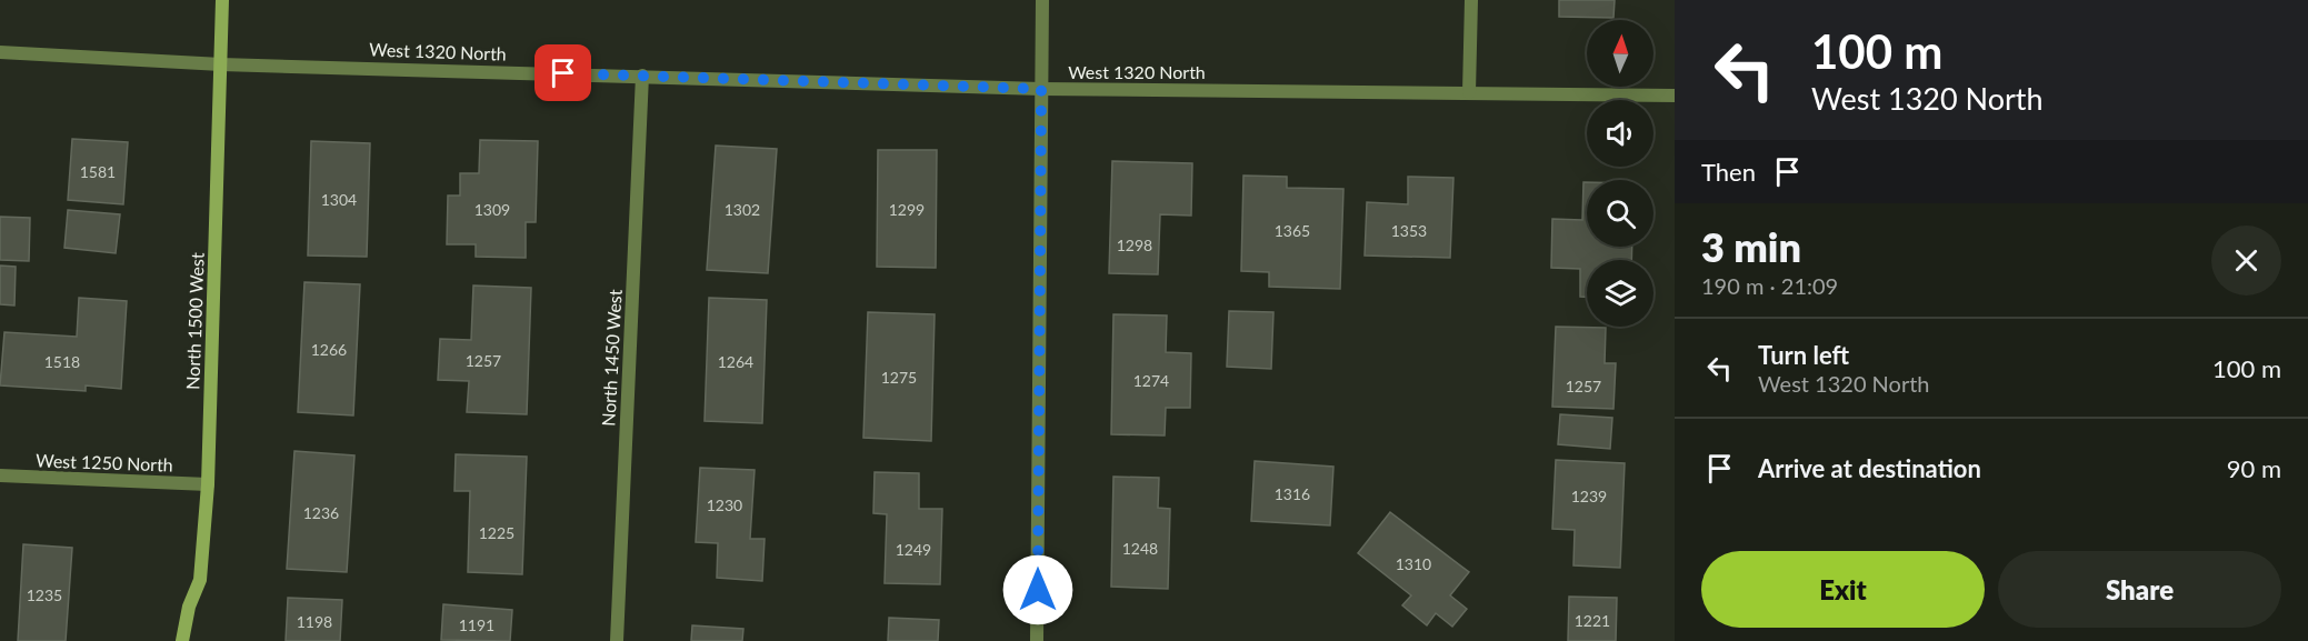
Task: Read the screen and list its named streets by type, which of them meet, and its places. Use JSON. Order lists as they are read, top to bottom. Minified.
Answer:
{"streets":{"street":["West 1320 North","North 1500 West","North 1450 West","West 1250 North"]},"crossings":[["West 1320 North","North 1500 West"],["West 1320 North","North 1450 West"],["North 1500 West","West 1250 North"]],"house_numbers":["1581","1304","1309","1302","1299","1365","1353","1298","1266","1257","1518","1264","1275","1274","1257","1316","1239","1230","1236","1225","1248","1249","1310","1235","1221","1198","1191"],"north":"top","page":{"turn":["100 m","West 1320 North"],"then":"Then","heading":["3 min","190 m · 21:09"],"list":[{"name":"Turn left","note":"West 1320 North","value":"100 m"},{"name":"Arrive at destination","value":"90 m"}],"buttons":["Exit","Share"]}}
